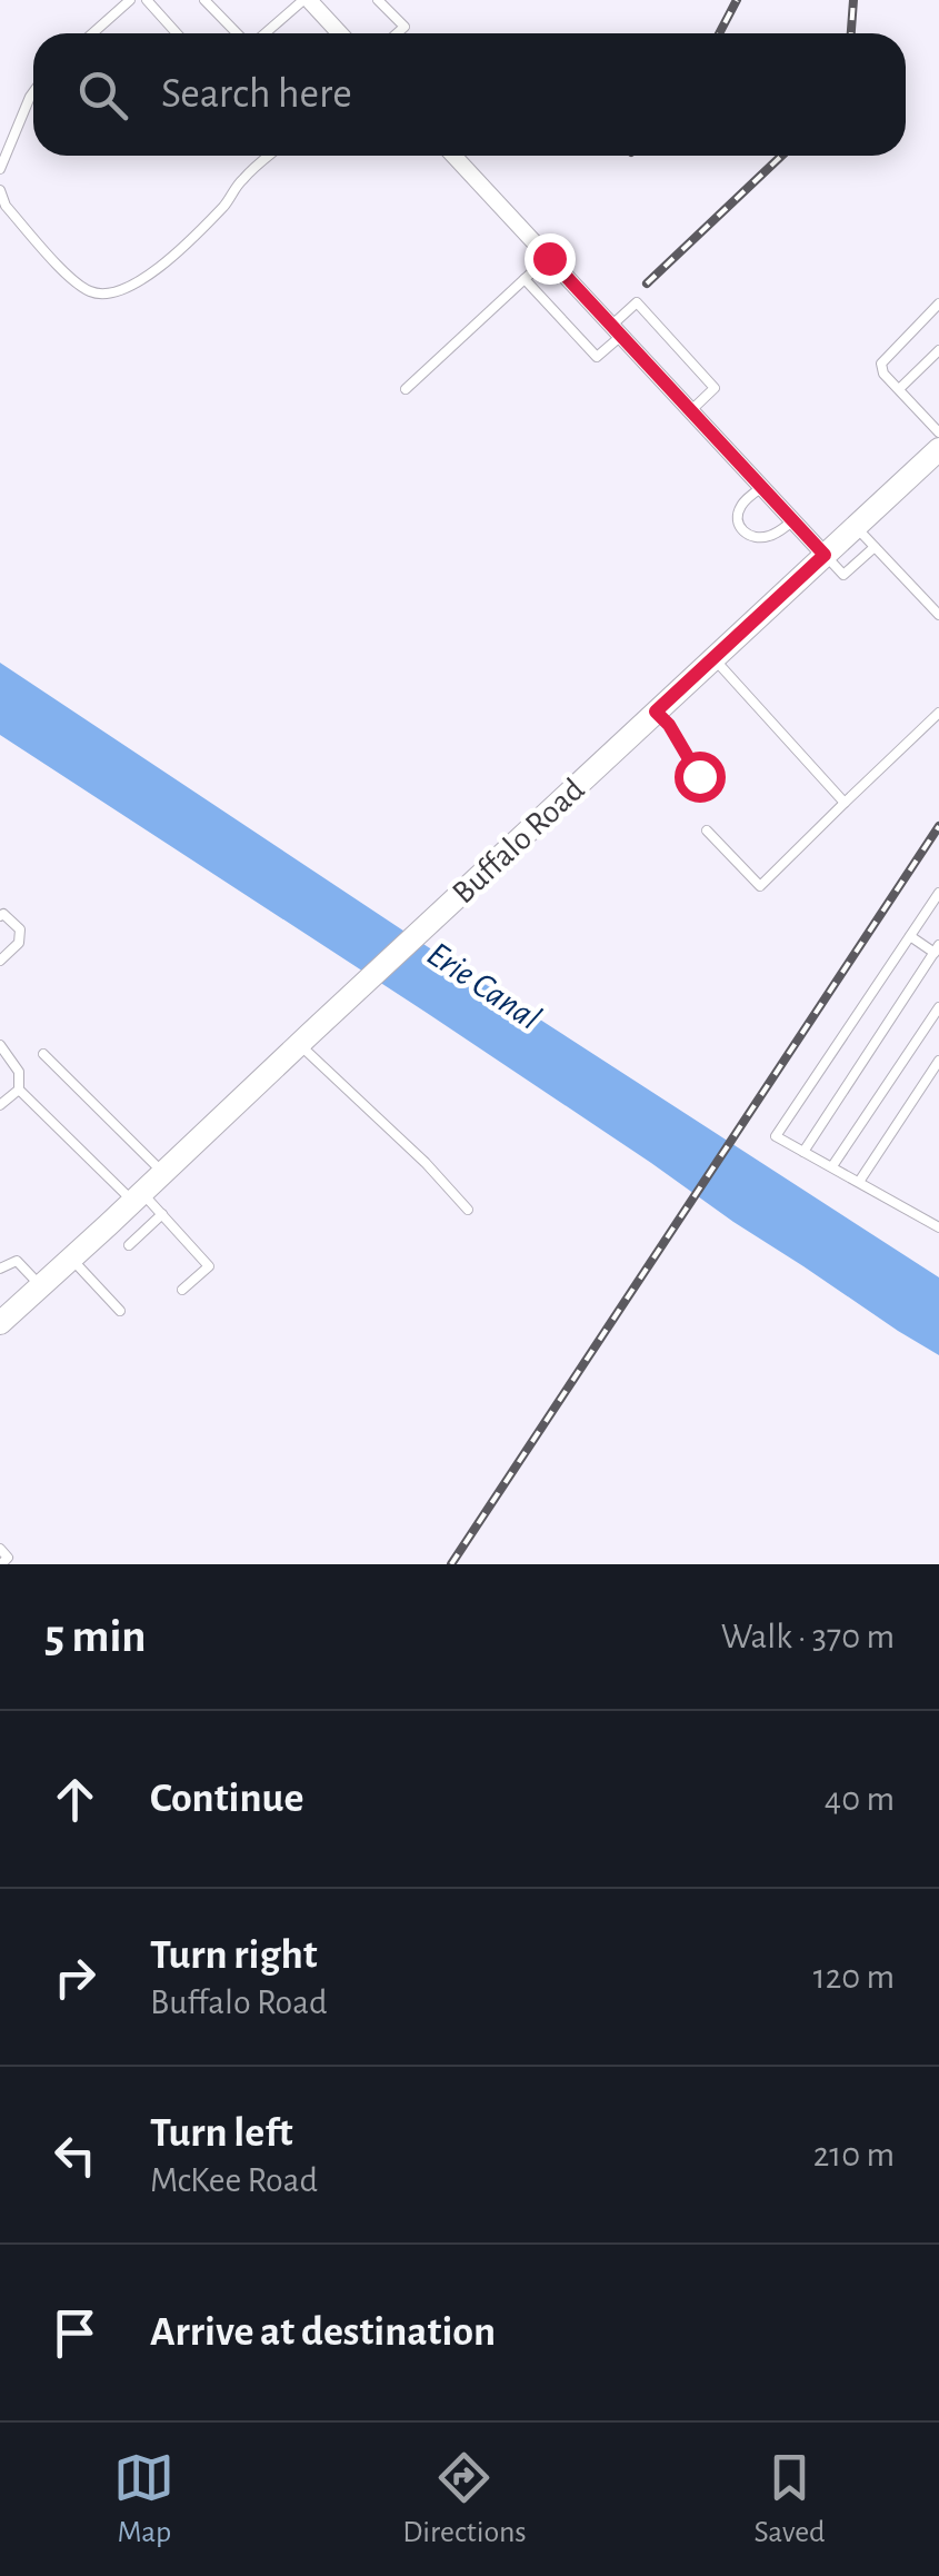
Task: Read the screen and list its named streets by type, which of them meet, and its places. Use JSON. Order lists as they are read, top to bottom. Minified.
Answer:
{"streets":{"main road":["Buffalo Road"]},"water":["Erie Canal"],"page":{"search":"Search here","heading":["5 min","Walk · 370 m"],"list":[["Continue","40 m"],["Turn right","Buffalo Road","120 m"],["Turn left","McKee Road","210 m"],"Arrive at destination"],"nav":["Map","Directions","Saved"]}}
